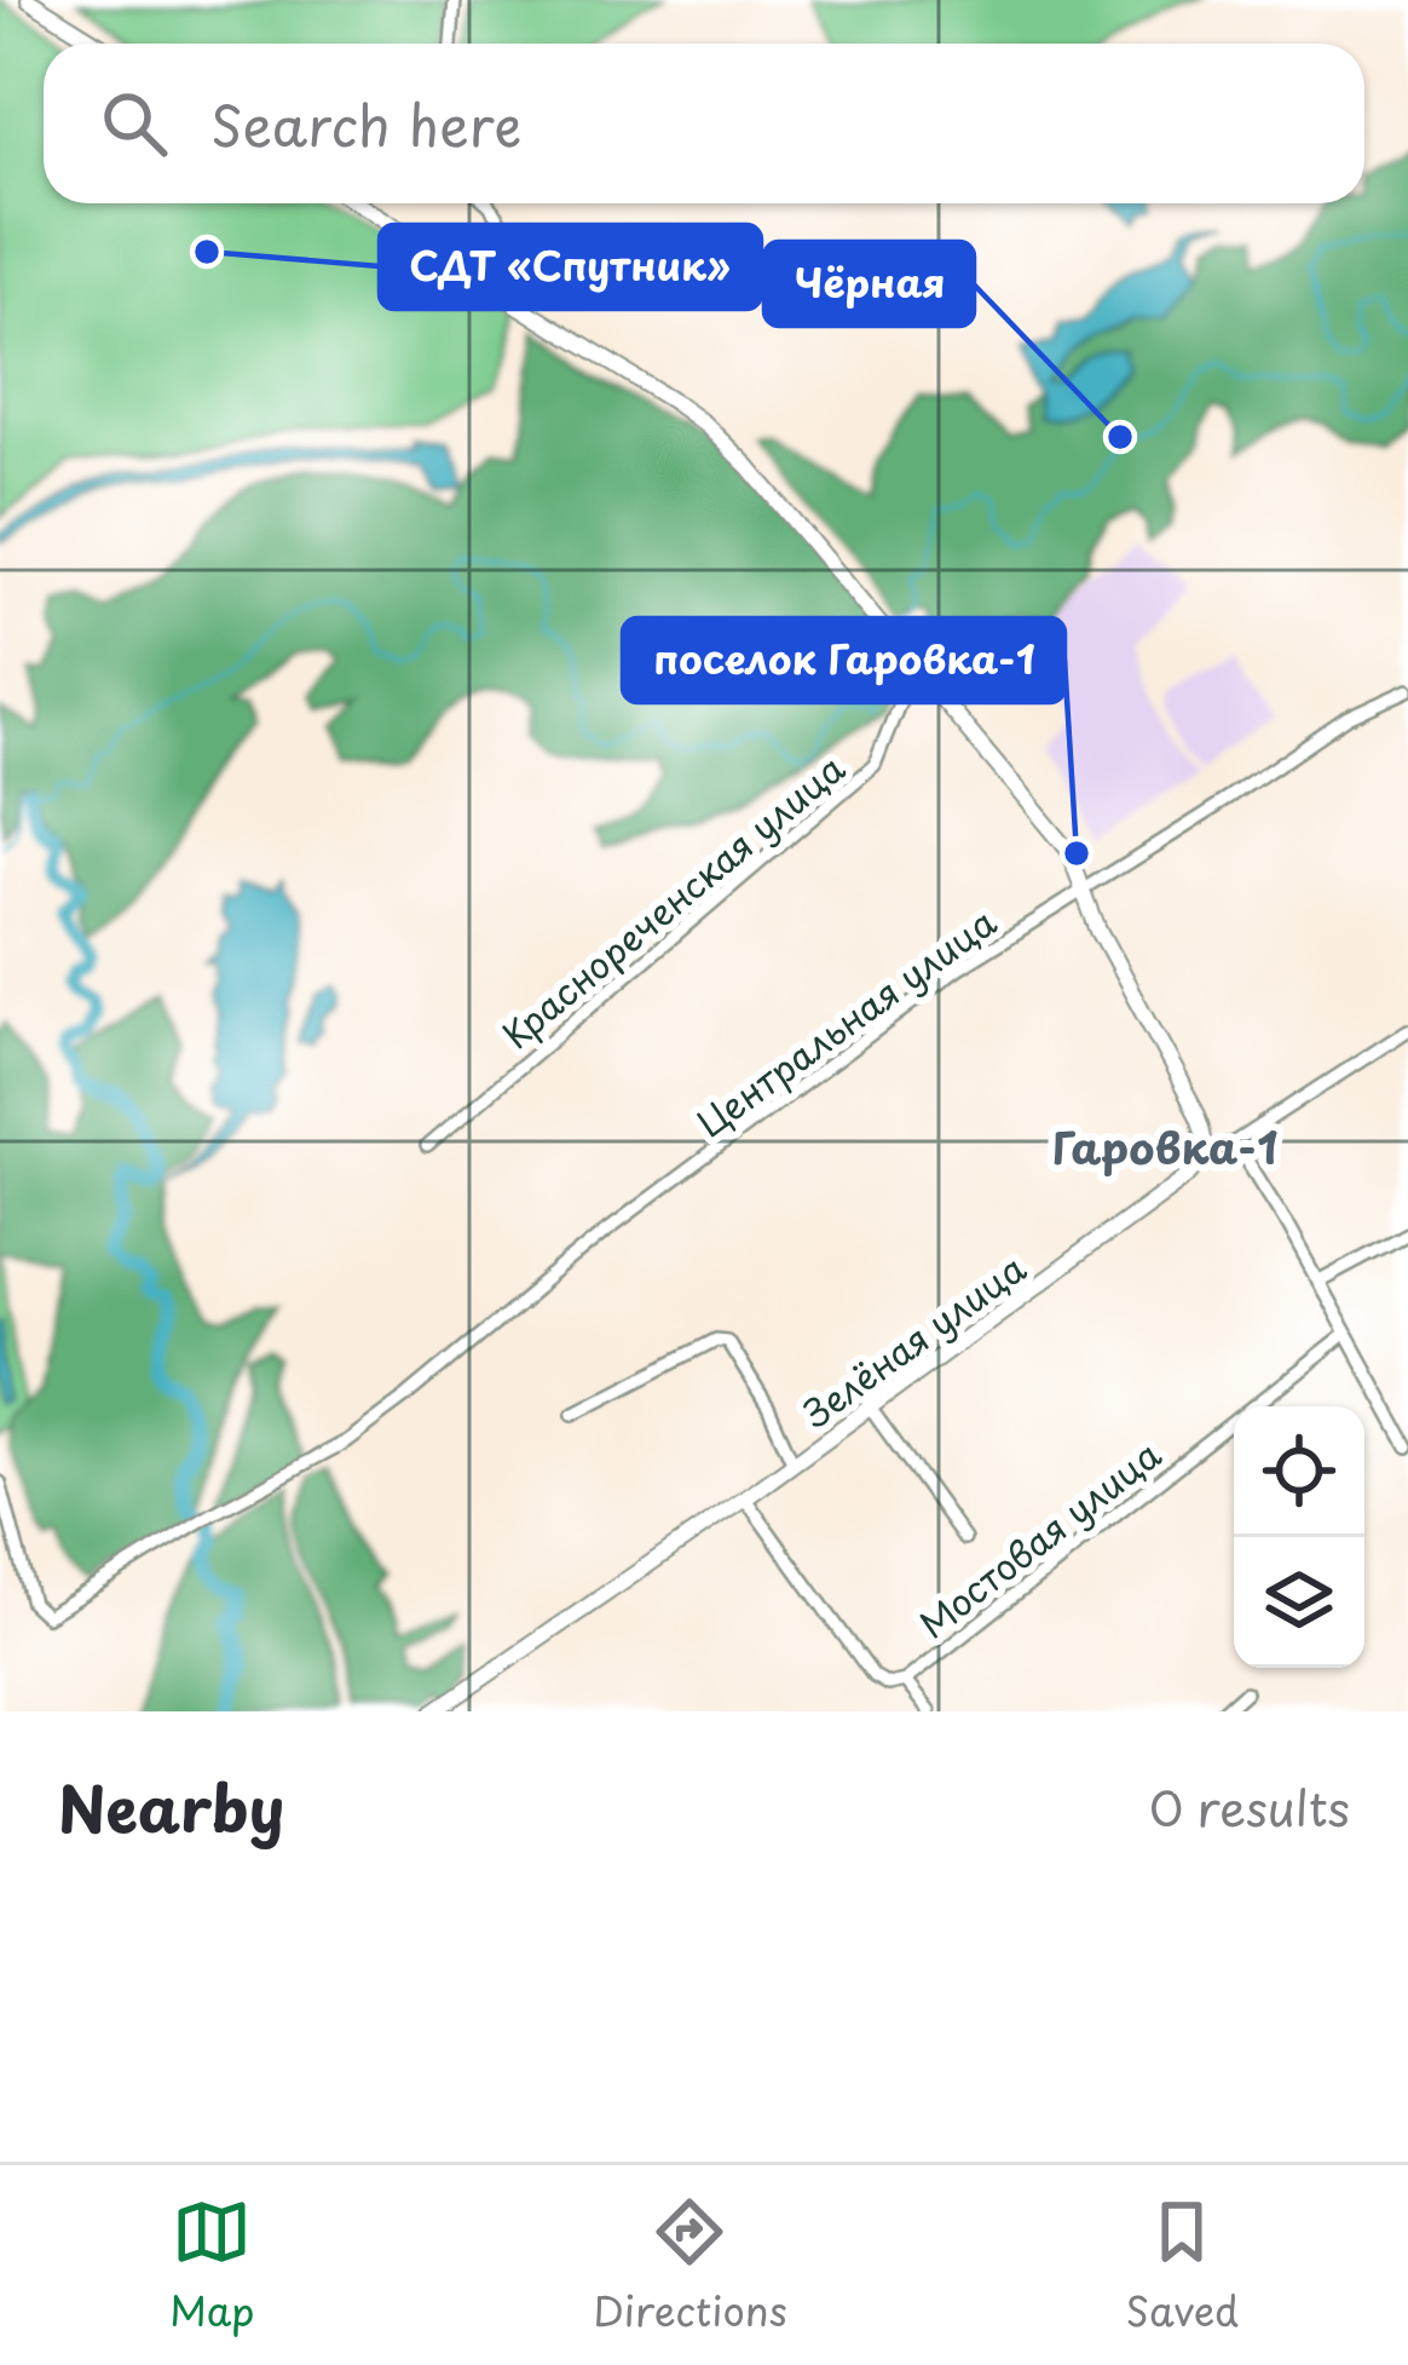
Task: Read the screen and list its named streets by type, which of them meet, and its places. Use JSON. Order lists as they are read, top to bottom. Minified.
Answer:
{"streets":{"main road":["Зелёная улица"],"street":["Краснореченская улица","Центральная улица","Мостовая улица"]},"districts":["Гаровка-1"],"places":["СДТ «Спутник»","Чёрная","поселок Гаровка-1"],"page":{"search":"Search here","heading":["Nearby","0 results"],"nav":["Map","Directions","Saved"]}}
